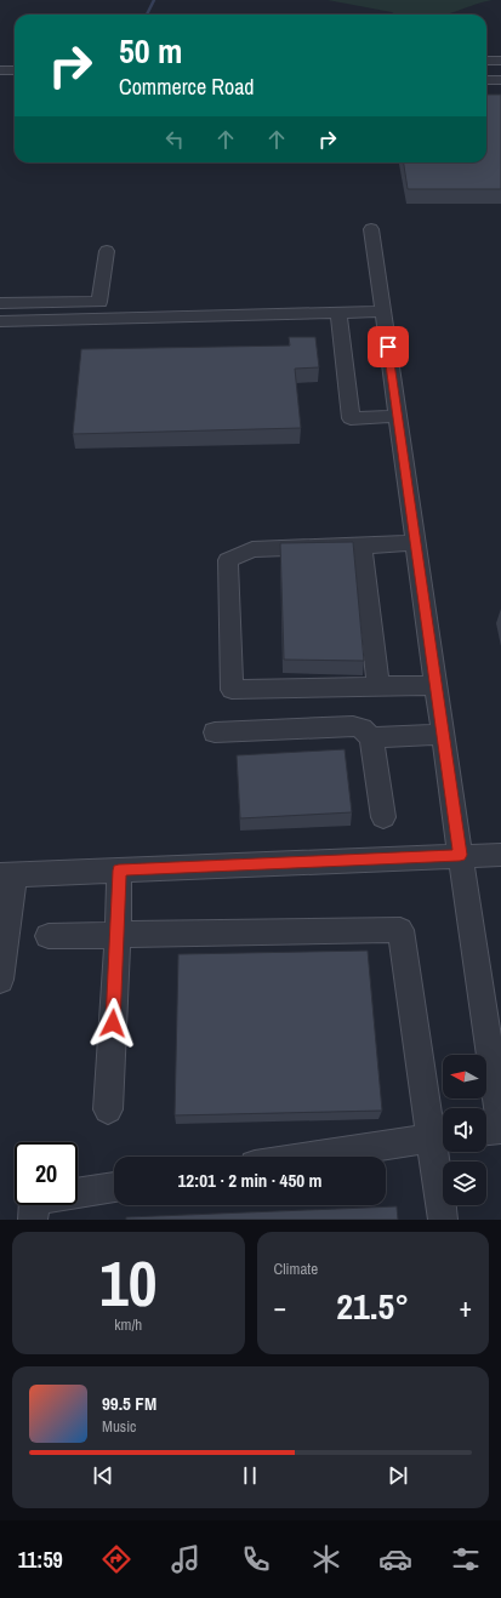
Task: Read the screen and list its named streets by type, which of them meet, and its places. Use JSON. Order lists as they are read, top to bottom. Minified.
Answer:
{"north":"left","page":{"turn":["50 m","Commerce Road"],"limit":"20","trip":"12:01 · 2 min · 450 m","tile":[["10","km/h"],"Climate"],"heat":["−","21.5°","+"],"song":["99.5 FM","Music"],"tabs":"11:59"}}
